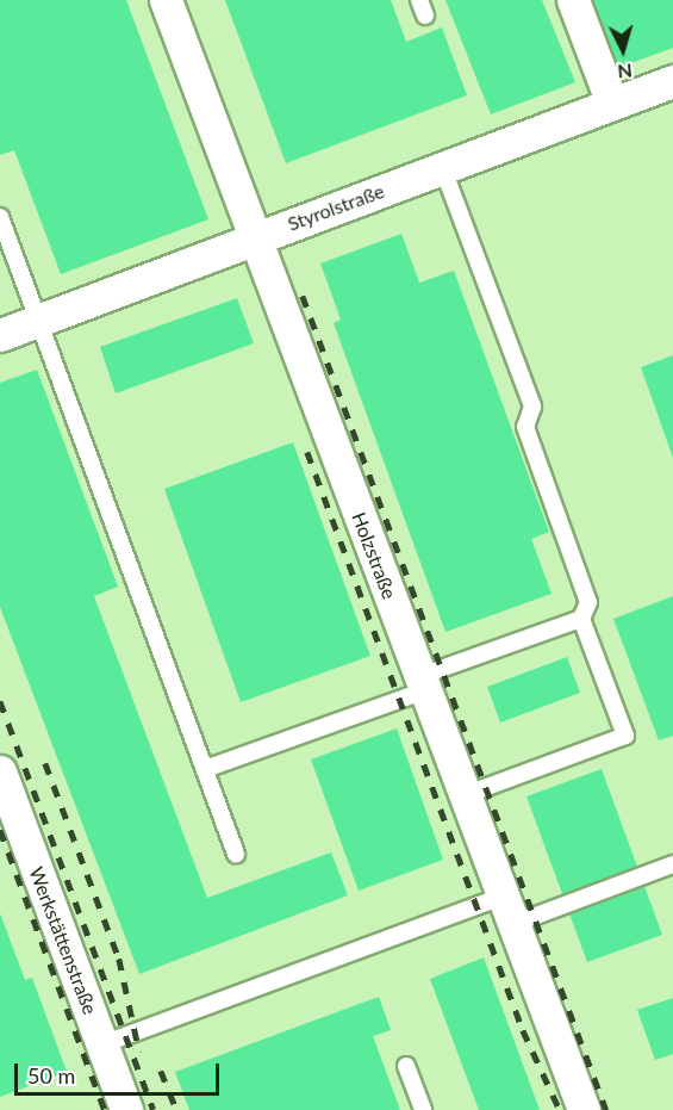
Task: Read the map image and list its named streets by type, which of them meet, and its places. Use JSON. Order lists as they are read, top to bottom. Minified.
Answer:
{"streets":{"street":["Styrolstraße","Holzstraße","Werkstättenstraße"]},"crossings":[["Styrolstraße","Holzstraße"]],"scale_bar":"50 m","north":"bottom"}
